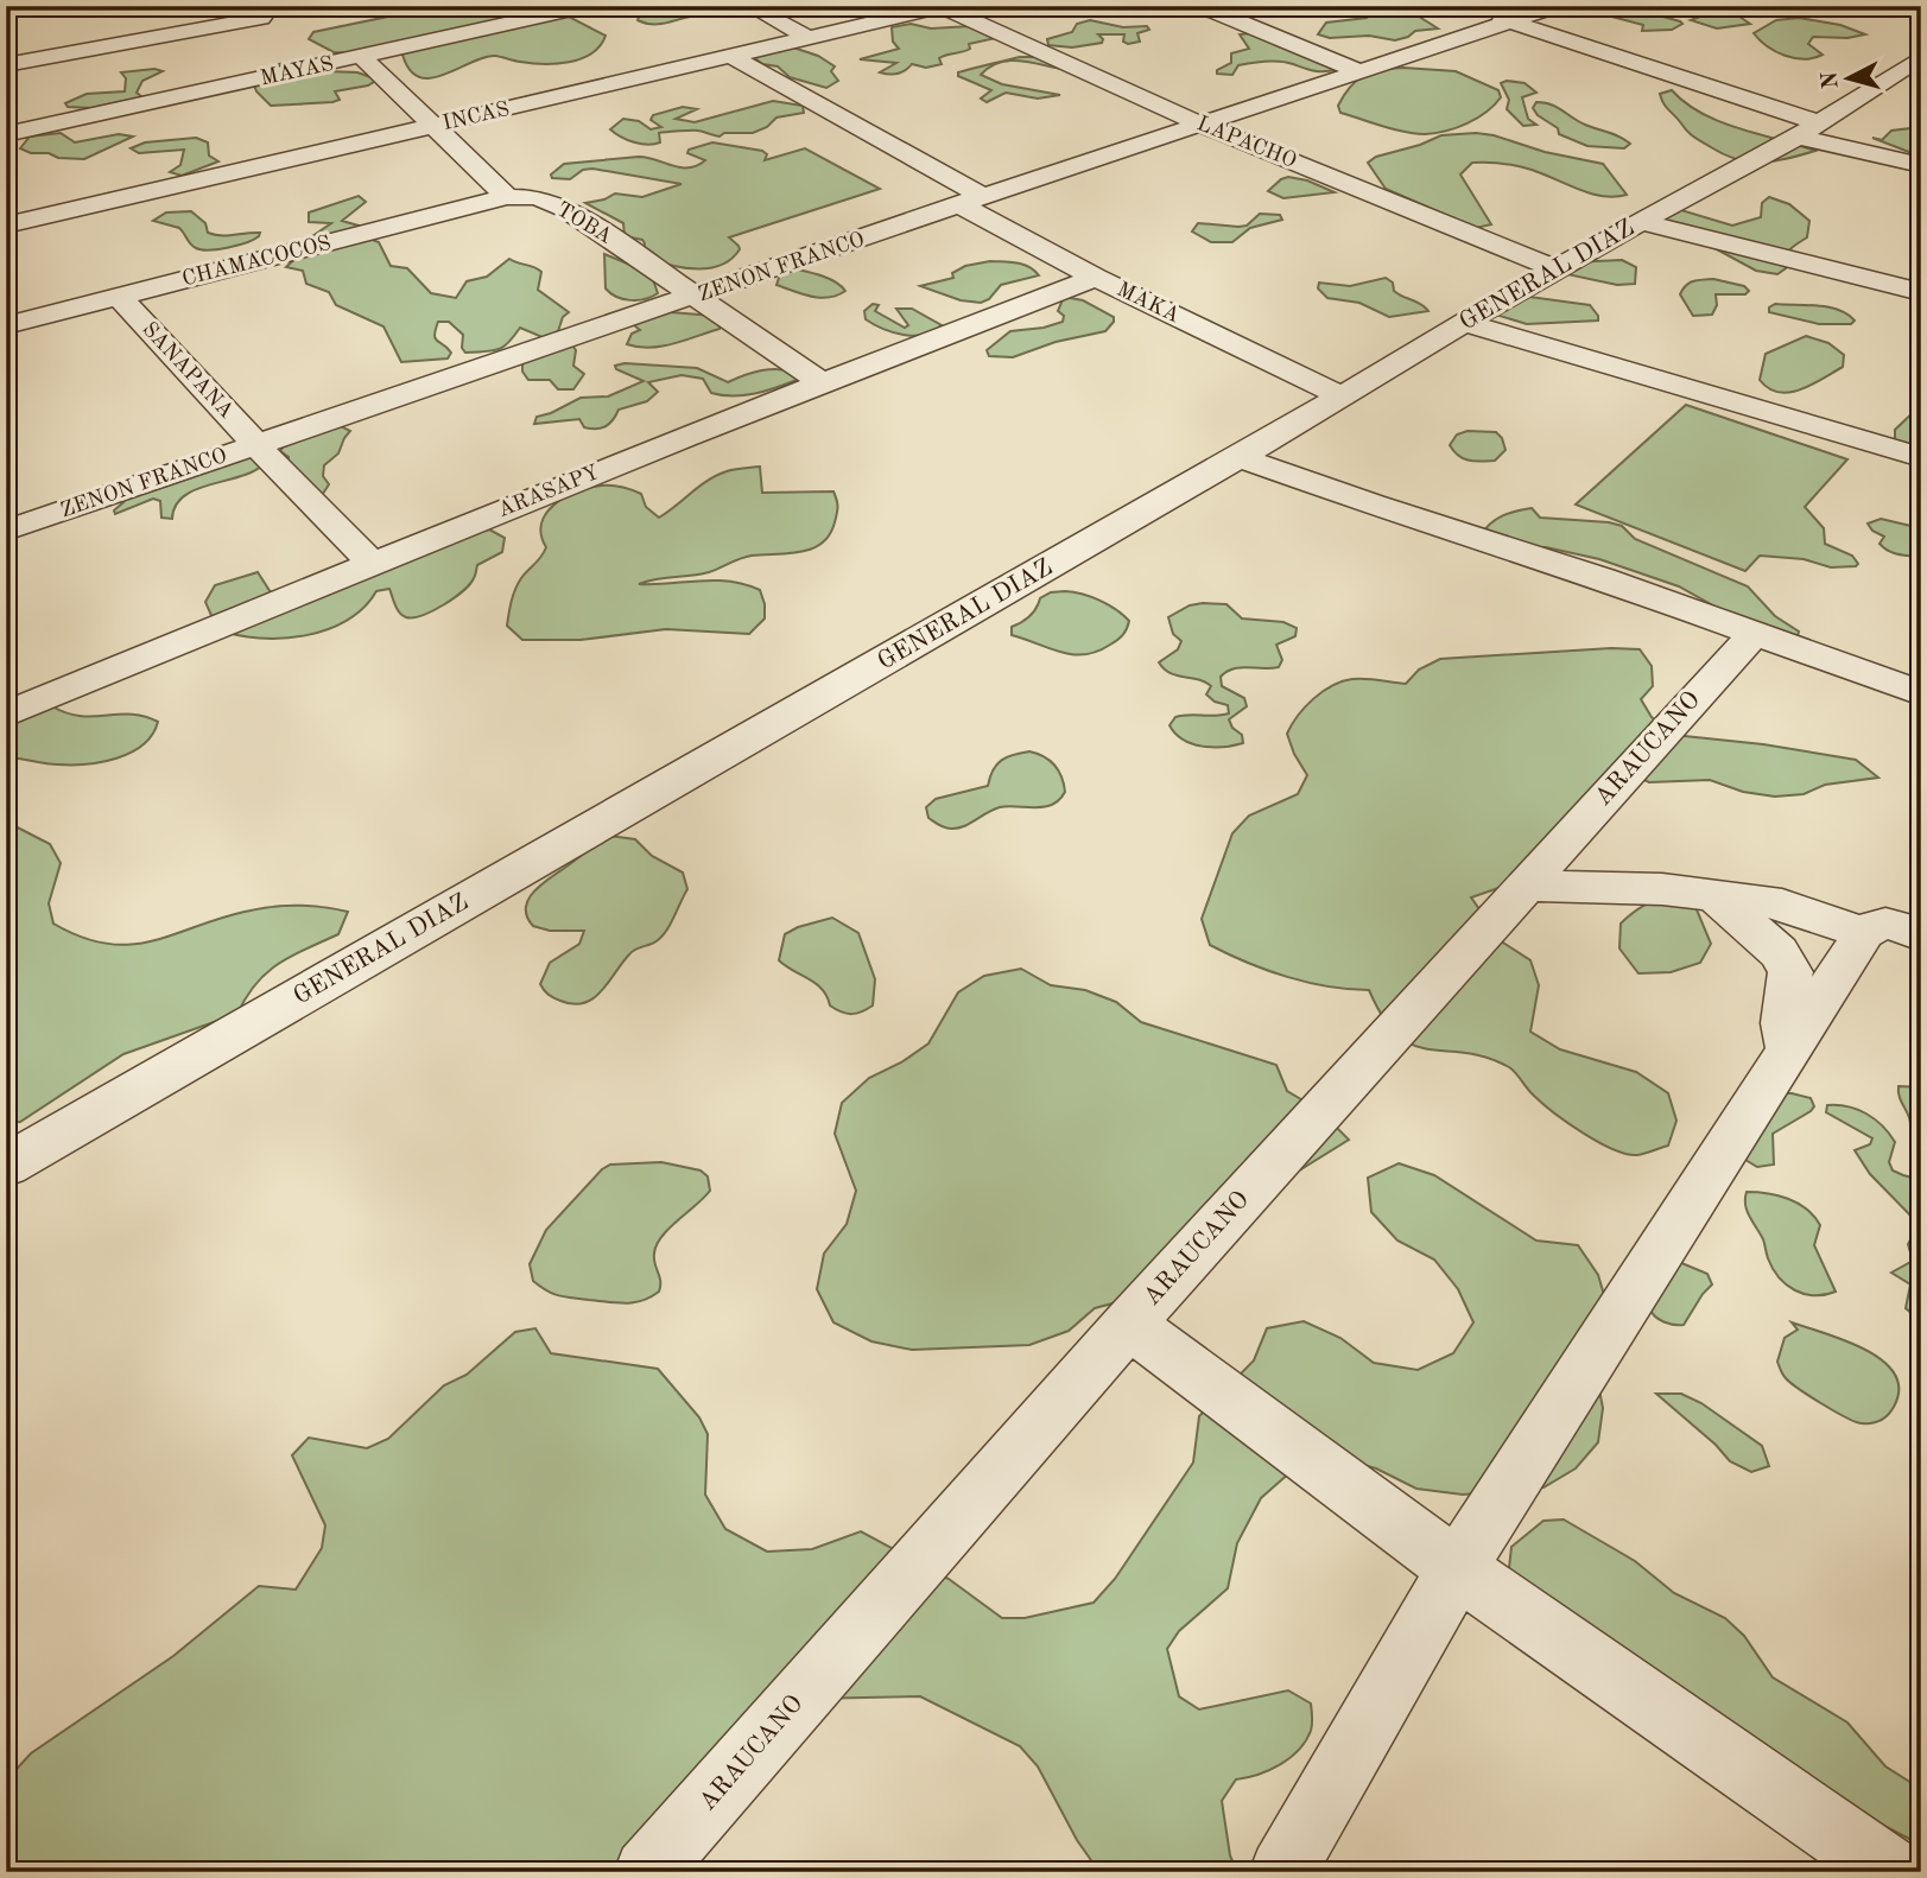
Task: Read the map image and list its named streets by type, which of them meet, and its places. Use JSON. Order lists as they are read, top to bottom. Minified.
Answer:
{"streets":{"street":["MAYAS","INCAS","LAPACHO","TOBA","CHAMACOCOS","ZENON FRANCO","GENERAL DIAZ","MAKA","SANAPANA","ARASAPY","ARAUCANO"]},"crossings":[["INCAS","LAPACHO"],["INCAS","MAKA"],["LAPACHO","ZENON FRANCO"],["LAPACHO","GENERAL DIAZ"],["TOBA","CHAMACOCOS"],["TOBA","ZENON FRANCO"],["TOBA","ARASAPY"],["CHAMACOCOS","SANAPANA"],["ZENON FRANCO","MAKA"],["ZENON FRANCO","SANAPANA"],["GENERAL DIAZ","MAKA"],["MAKA","ARASAPY"],["SANAPANA","ARASAPY"]],"north":"left"}
